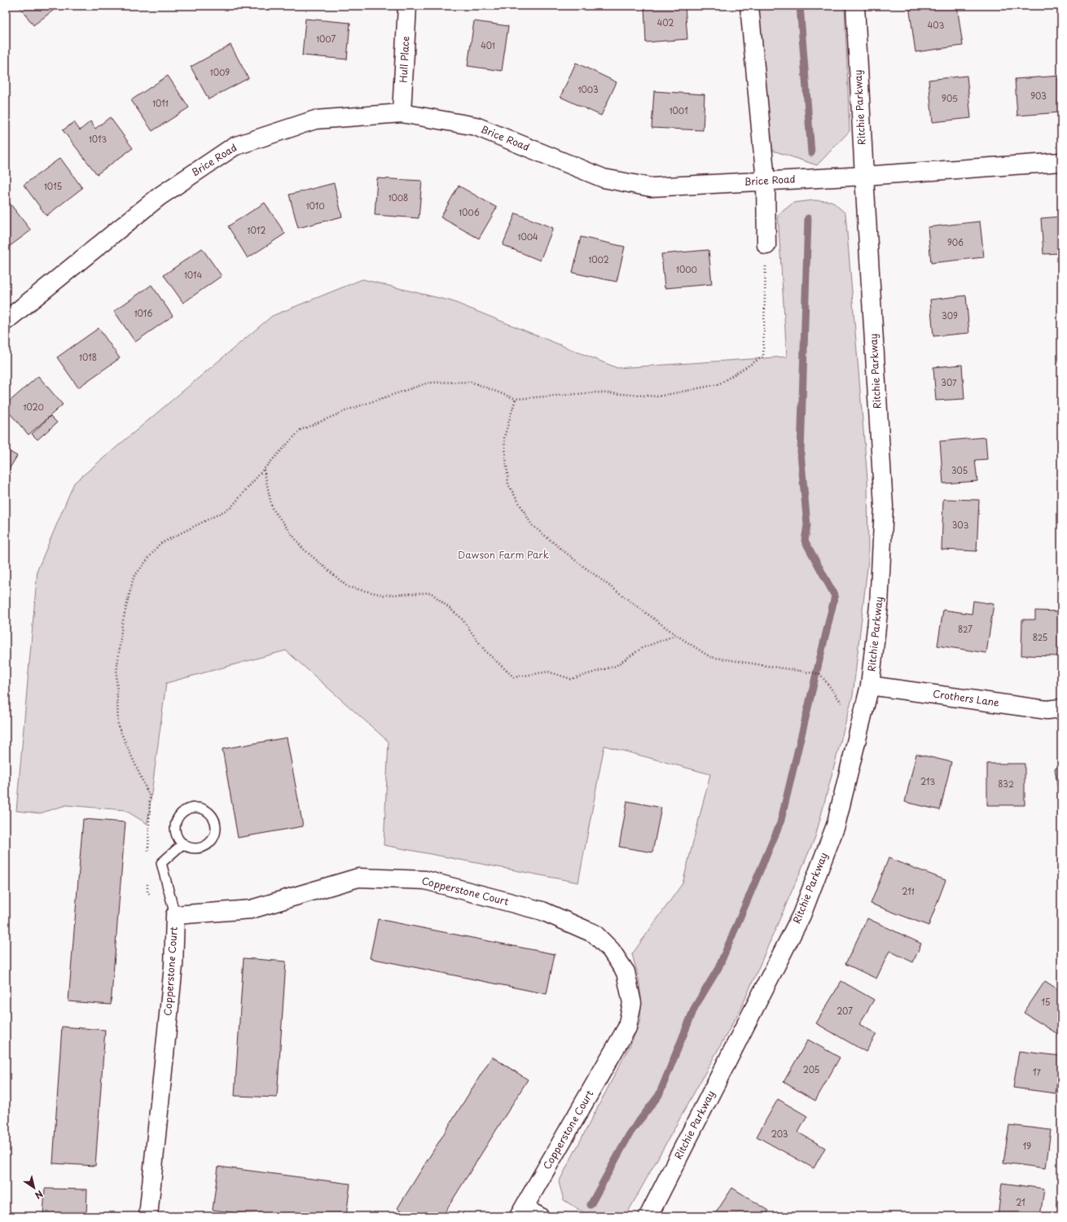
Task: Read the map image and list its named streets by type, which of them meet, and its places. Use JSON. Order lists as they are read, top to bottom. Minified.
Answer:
{"streets":{"street":["Hull Place","Ritchie Parkway","Brice Road","Crothers Lane","Copperstone Court"]},"crossings":[["Hull Place","Brice Road"],["Ritchie Parkway","Brice Road"],["Ritchie Parkway","Crothers Lane"]],"parks":["Dawson Farm Park"],"house_numbers":["402","403","1007","401","1009","1003","903","905","1011","1001","1013","1015","1008","1010","1006","1012","1004","906","1002","1000","1014","1016","309","1018","307","1020","305","303","827","825","213","832","211","15","207","205","17","203","19","21"],"north":"bottom right"}
